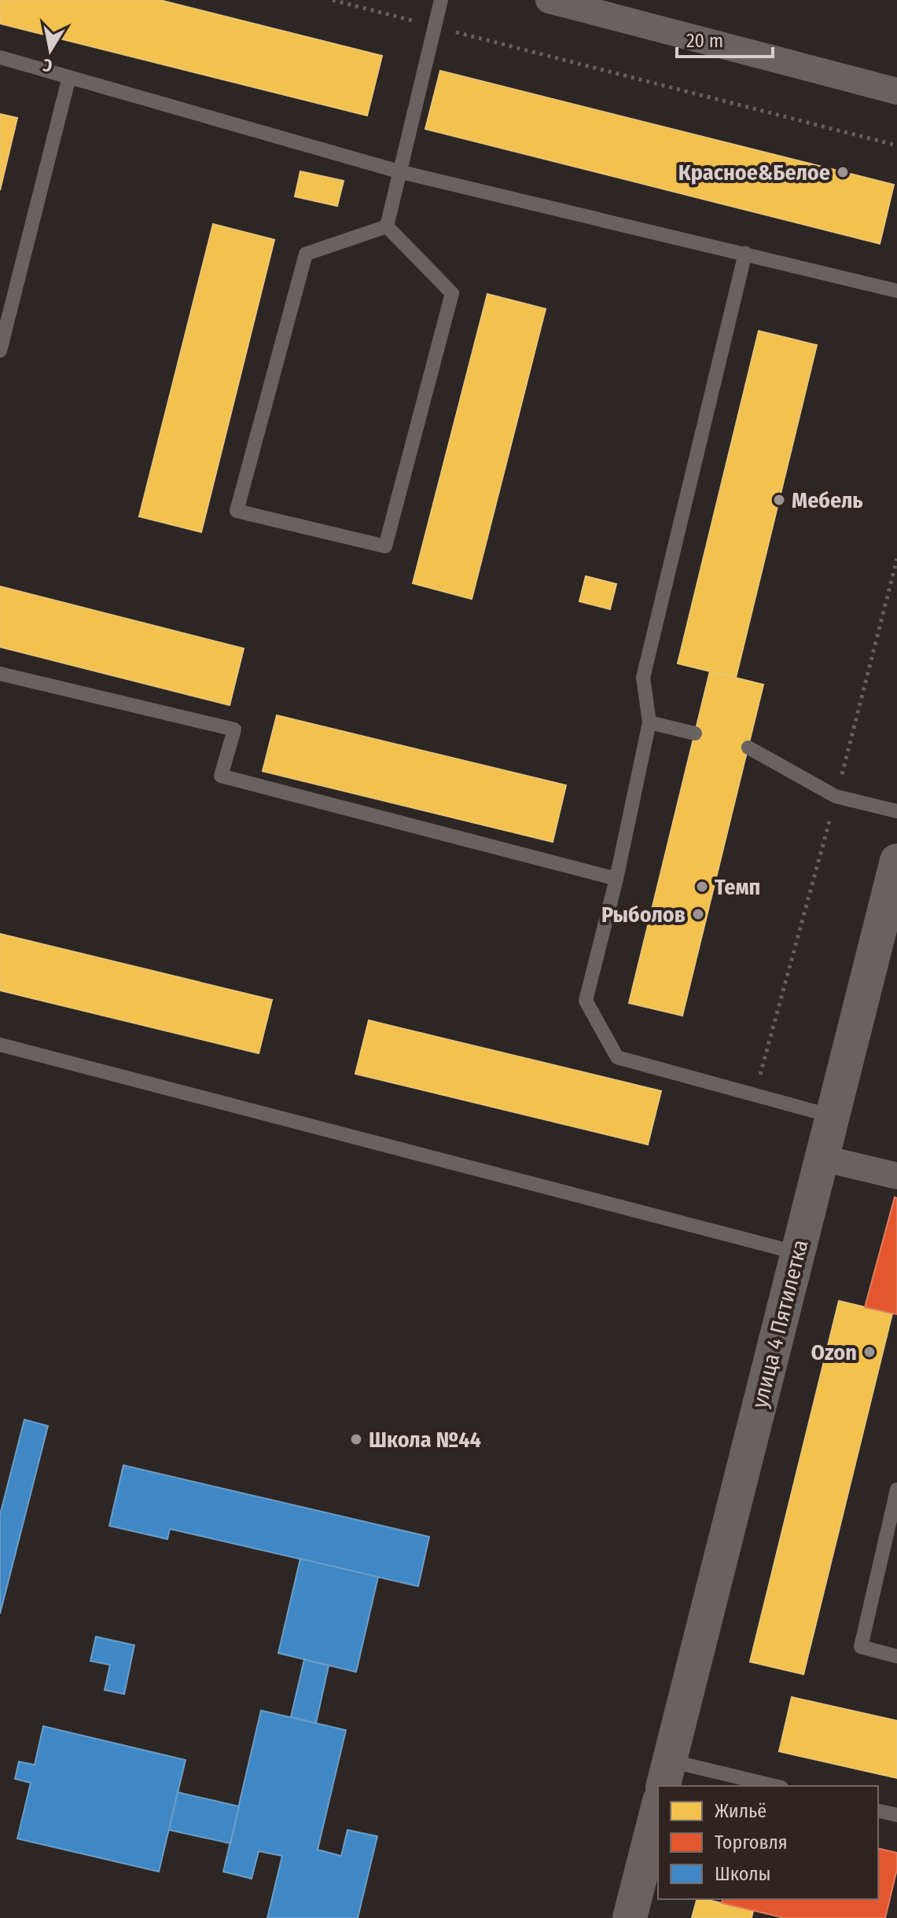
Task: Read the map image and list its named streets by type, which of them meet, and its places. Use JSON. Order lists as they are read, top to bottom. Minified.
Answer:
{"streets":{"main road":["улица 4 Пятилетка"]},"places":["Красное&Белое","Мебель","Темп","Рыболов","Ozon","Школа №44"],"legend":["Жильё","Торговля","Школы"],"scale_bar":"20 m","north":"bottom"}
